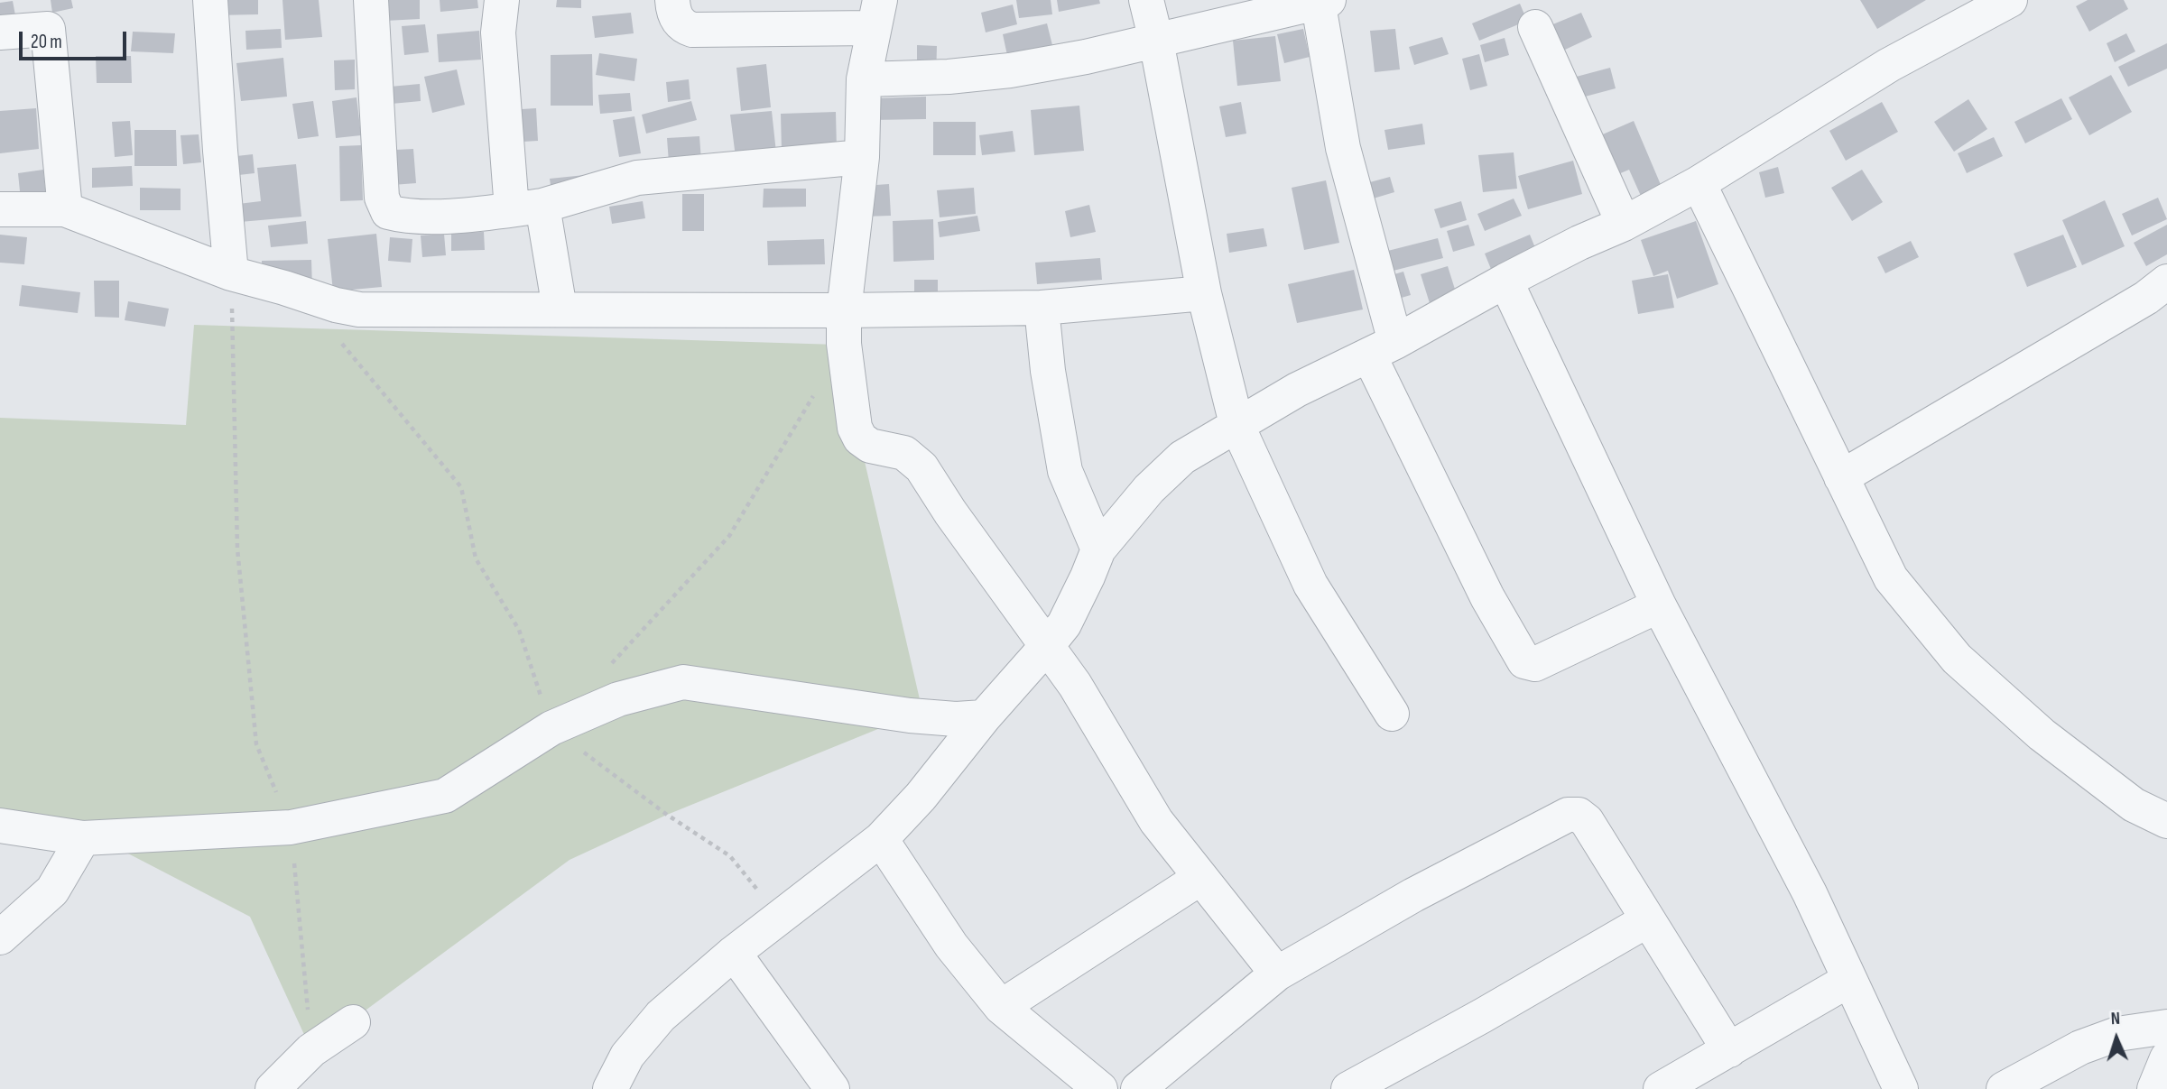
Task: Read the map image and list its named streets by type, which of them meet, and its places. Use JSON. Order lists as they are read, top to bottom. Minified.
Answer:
{"scale_bar":"20 m","north":"top"}
